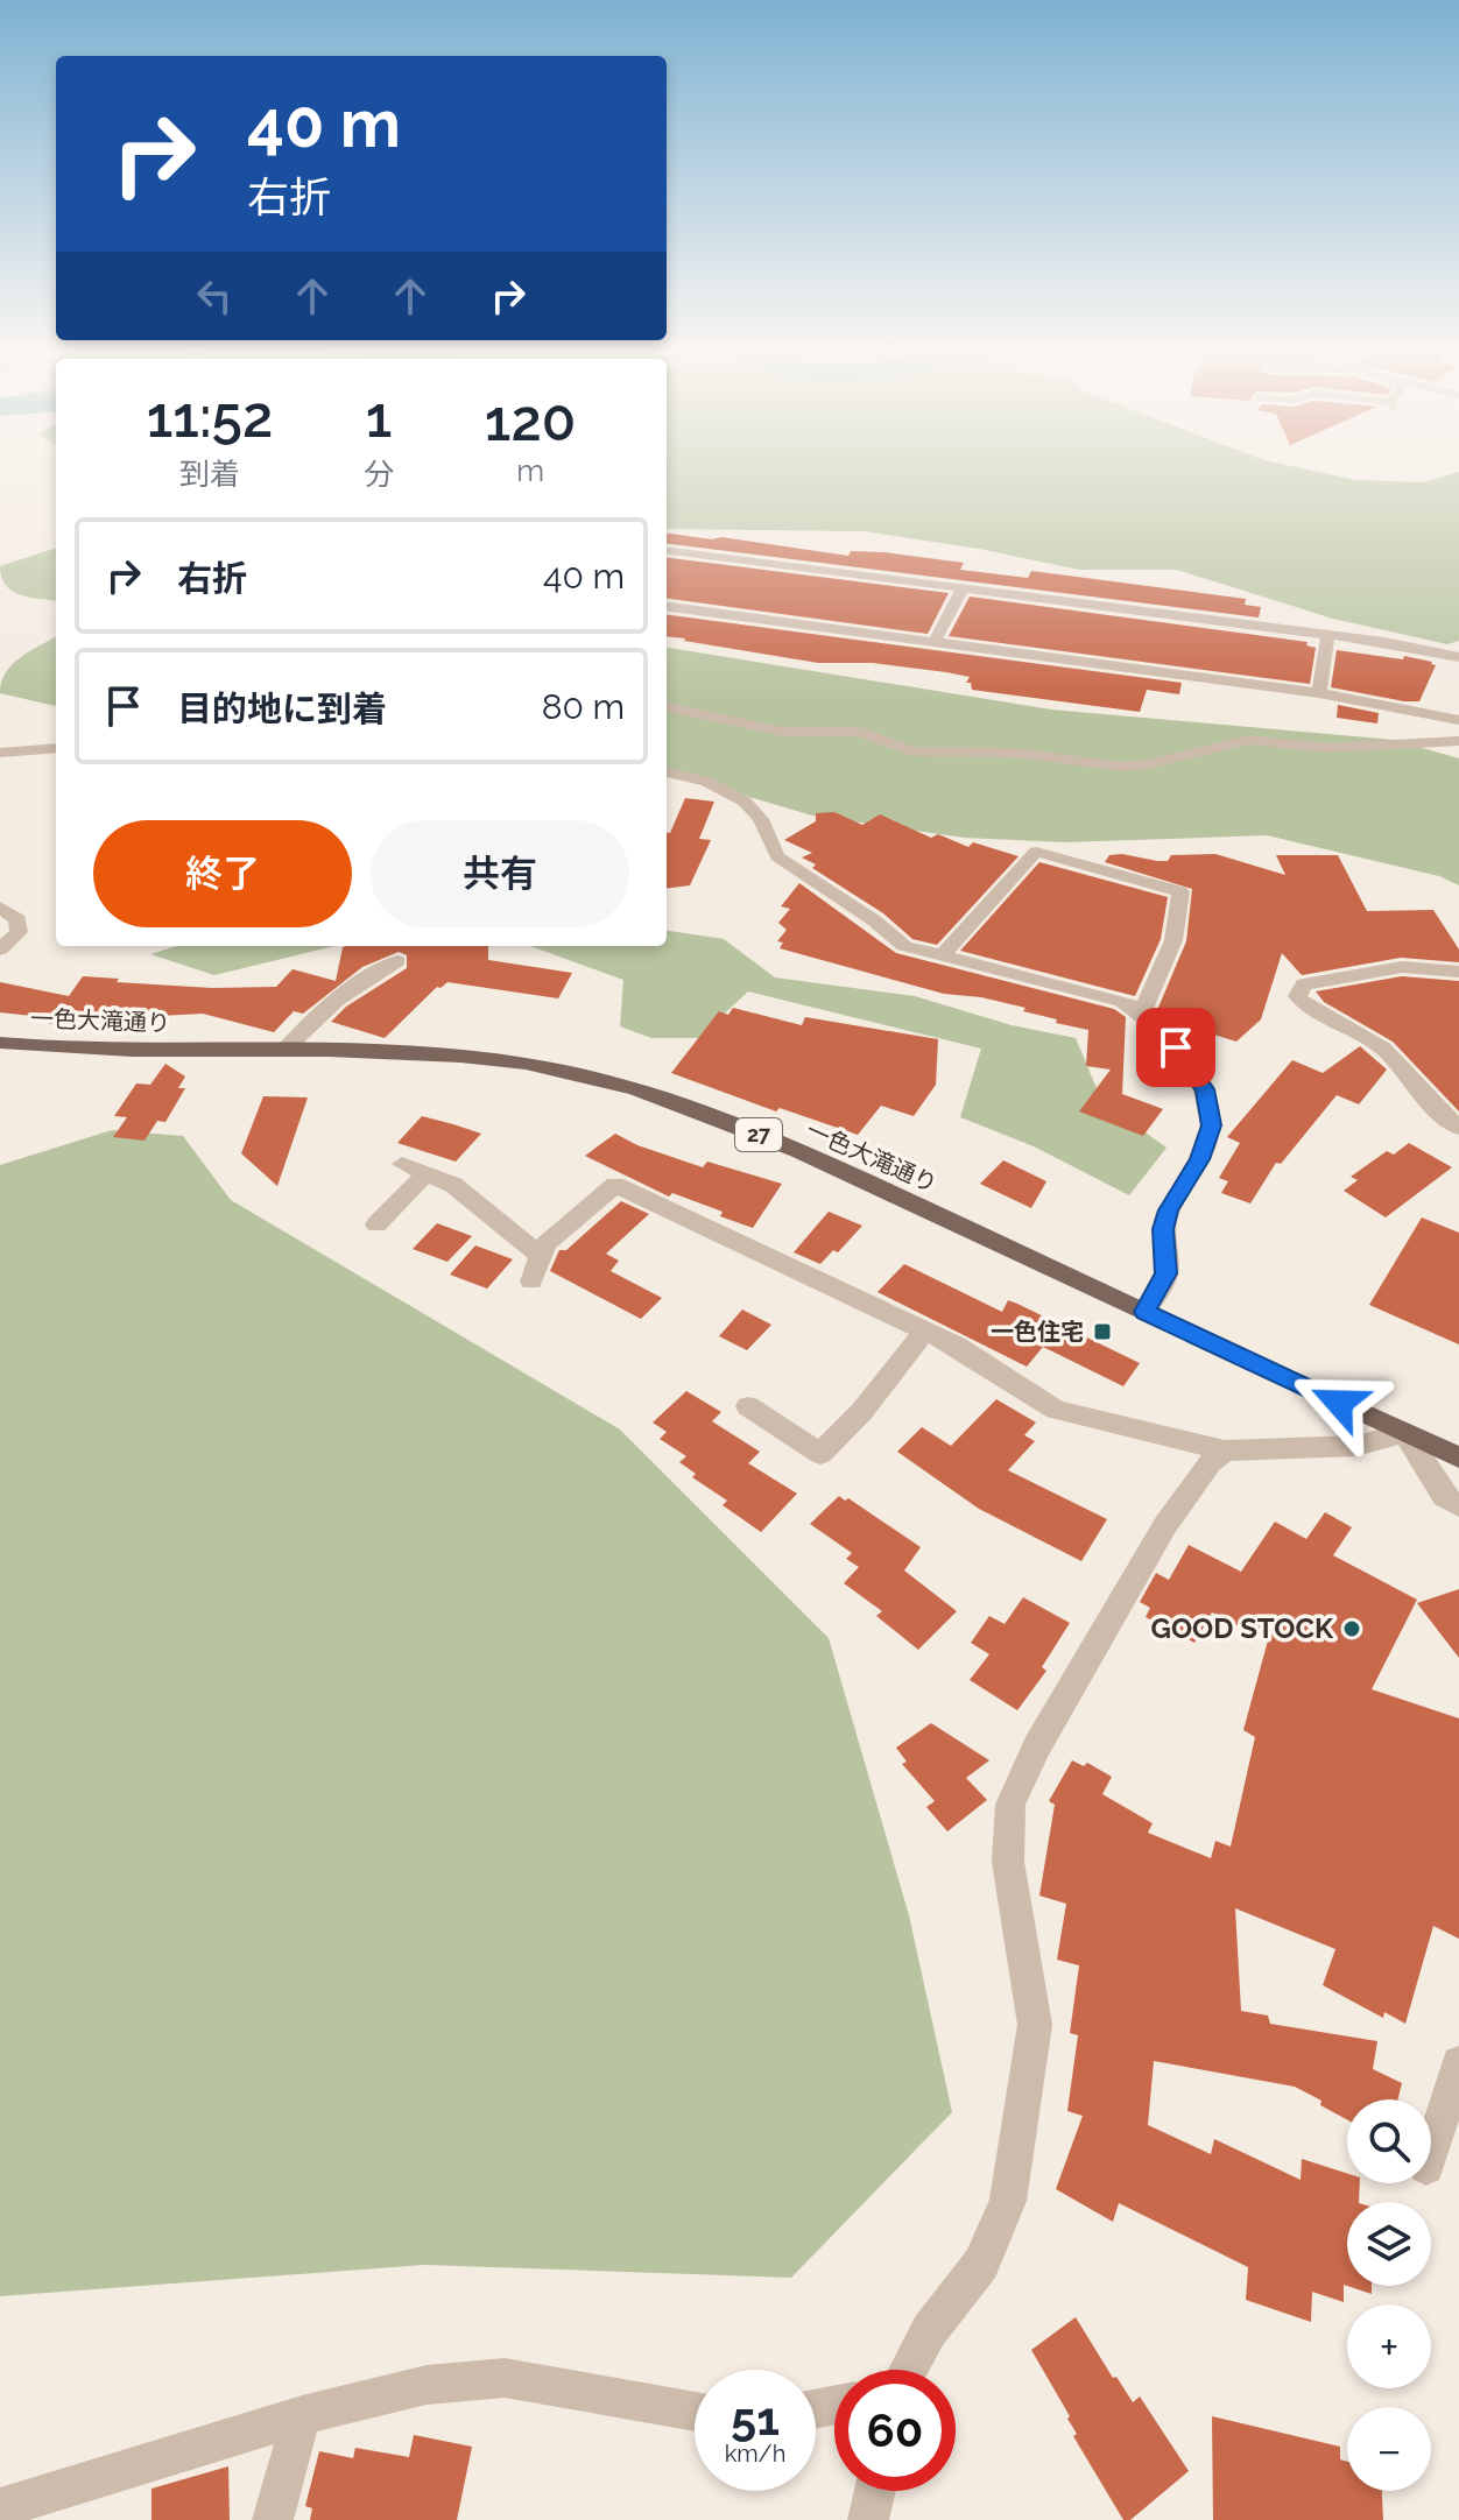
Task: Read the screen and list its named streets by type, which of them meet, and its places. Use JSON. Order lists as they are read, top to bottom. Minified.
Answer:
{"streets":{"main road":["一色大滝通り","27"]},"places":{"transit":["一色住宅"],"other":["GOOD STOCK"]},"page":{"turn":["40 m","右折"],"eta":["11:52","到着","1","分","120","m"],"list":[{"name":"右折","value":"40 m"},{"name":"目的地に到着","value":"80 m"}],"buttons":["終了","共有"],"map_buttons":["+","−"],"speed":"51 km/h","limit":"60"}}
